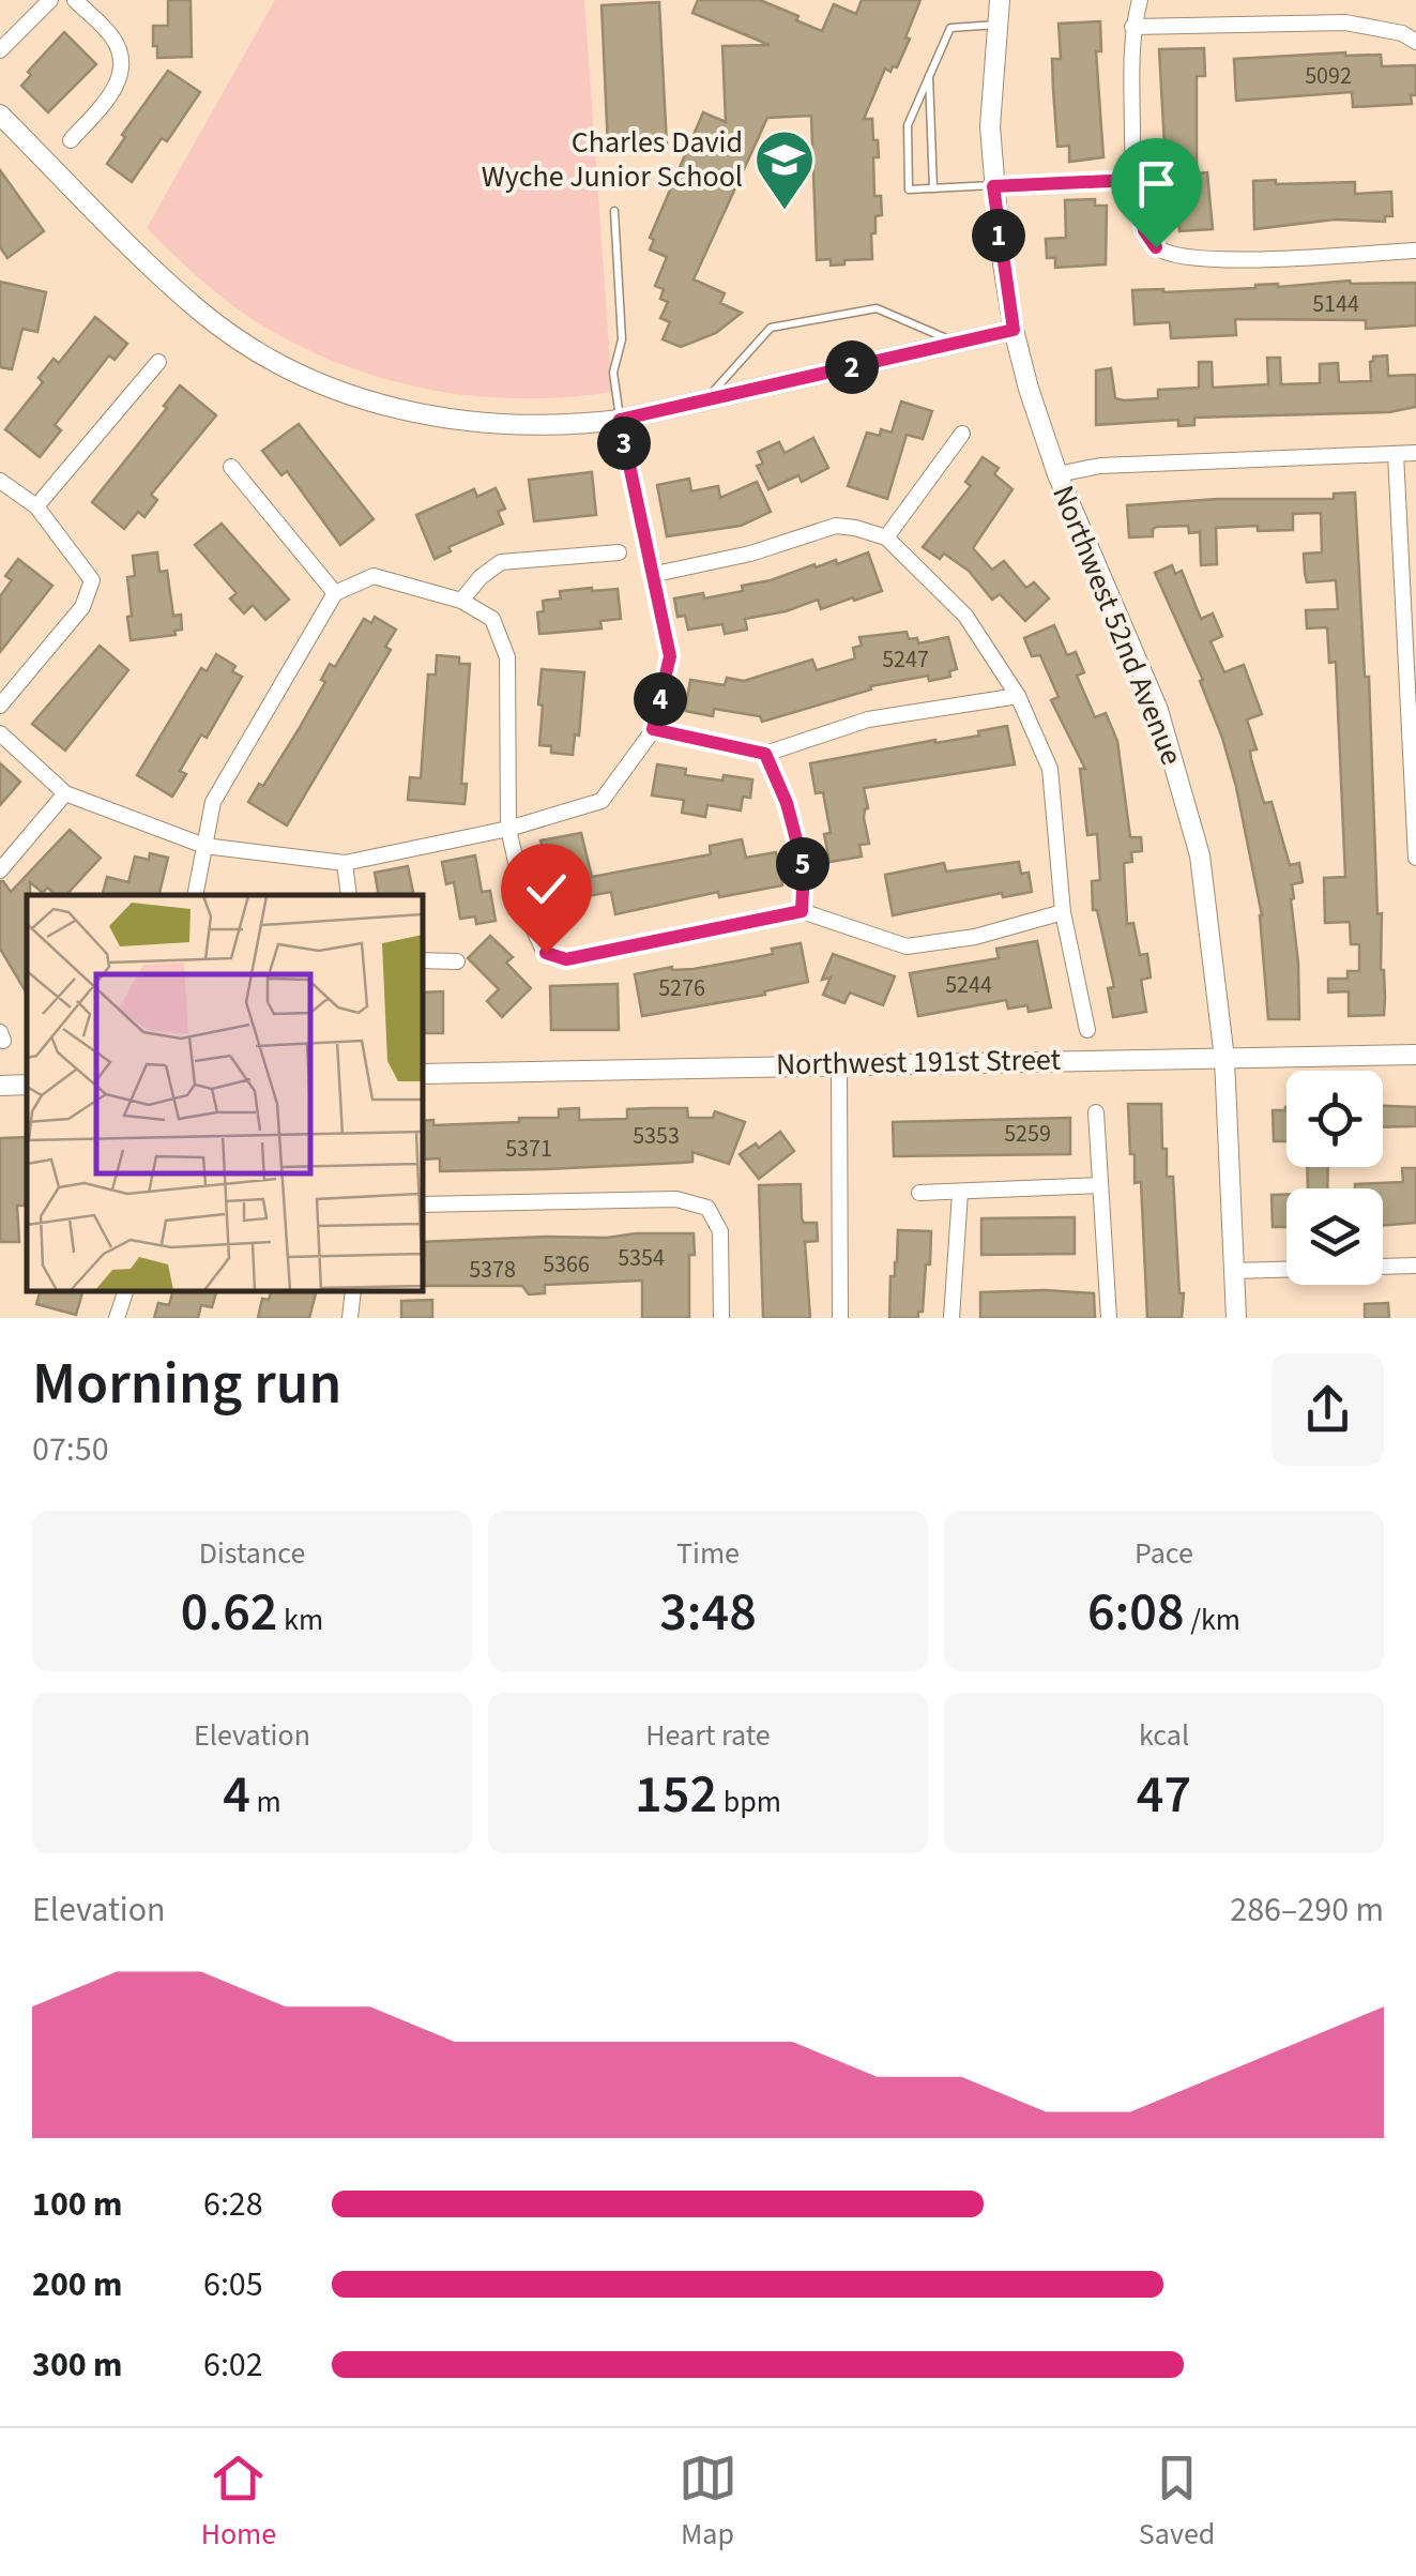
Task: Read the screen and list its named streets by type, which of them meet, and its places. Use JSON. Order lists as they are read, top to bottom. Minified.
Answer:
{"streets":{"street":["Northwest 52nd Avenue","Northwest 191st Street"]},"crossings":[["Northwest 52nd Avenue","Northwest 191st Street"]],"places":{"school or university":["Charles David Wyche Junior School"]},"house_numbers":["5092","5144","5247","5244","5276","5259","5353","5371","5354","5366","5378"],"page":{"pins":["1","2","3","4","5"],"heading":["Morning run","07:50"],"stats":[["Distance","0.62 km"],["Time","3:48"],["Pace","6:08 /km"],["Elevation","4 m"],["Heart rate","152 bpm"],["kcal","47"]],"chart":["Elevation","286–290 m"],"list":[{"name":"100 m","note":"6:28"},{"name":"200 m","note":"6:05"},{"name":"300 m","note":"6:02"}],"tabs":["Home","Map","Saved"]}}
